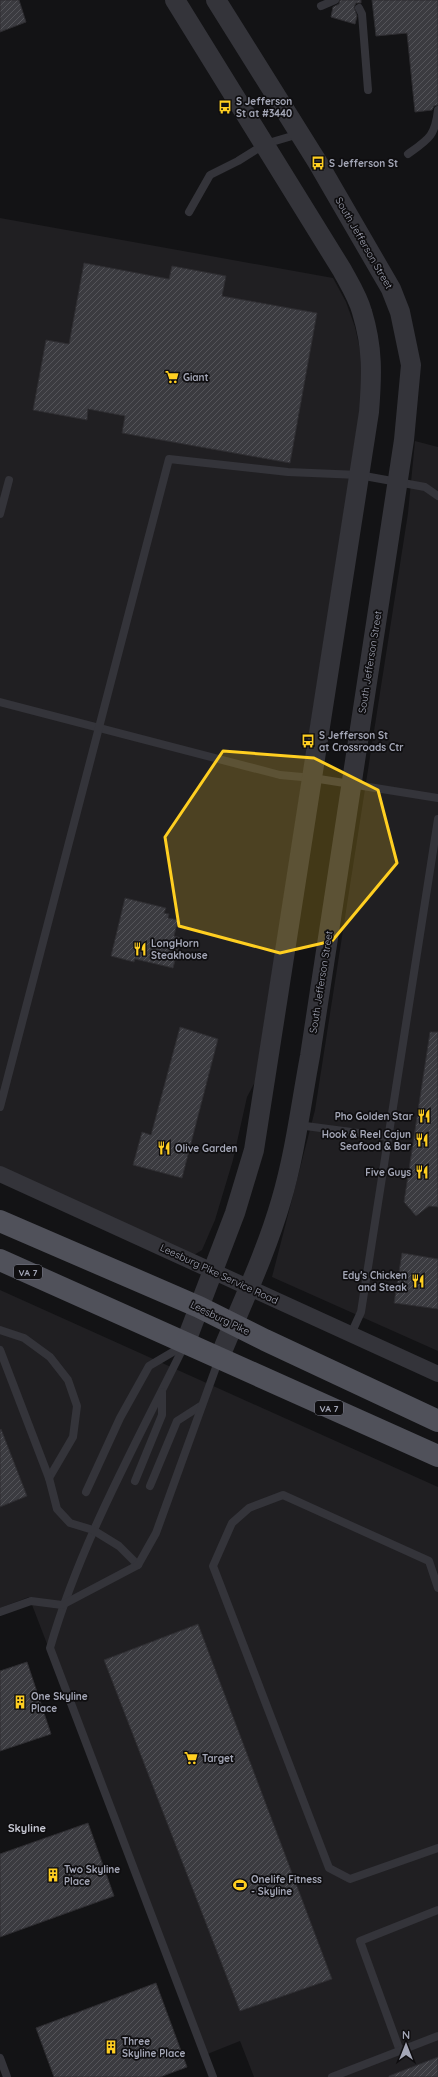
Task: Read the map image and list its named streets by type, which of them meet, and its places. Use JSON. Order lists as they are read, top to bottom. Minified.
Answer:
{"streets":{"main road":["VA 7","Leesburg Pike"],"street":["South Jefferson Street","Leesburg Pike Service Road"]},"crossings":[["South Jefferson Street","VA 7"],["South Jefferson Street","Leesburg Pike Service Road"],["South Jefferson Street","Leesburg Pike"]],"districts":["Skyline"],"places":{"bus stop":["S Jefferson St at #3440","S Jefferson St","S Jefferson St at Crossroads Ctr"],"supermarket":["Giant","Target"],"restaurant":["LongHorn Steakhouse","Pho Golden Star","Hook & Reel Cajun Seafood & Bar","Olive Garden","Five Guys","Edy's Chicken and Steak"],"building":["One Skyline Place","Two Skyline Place","Three Skyline Place"],"sports":["Onelife Fitness - Skyline"]},"north":"top"}
